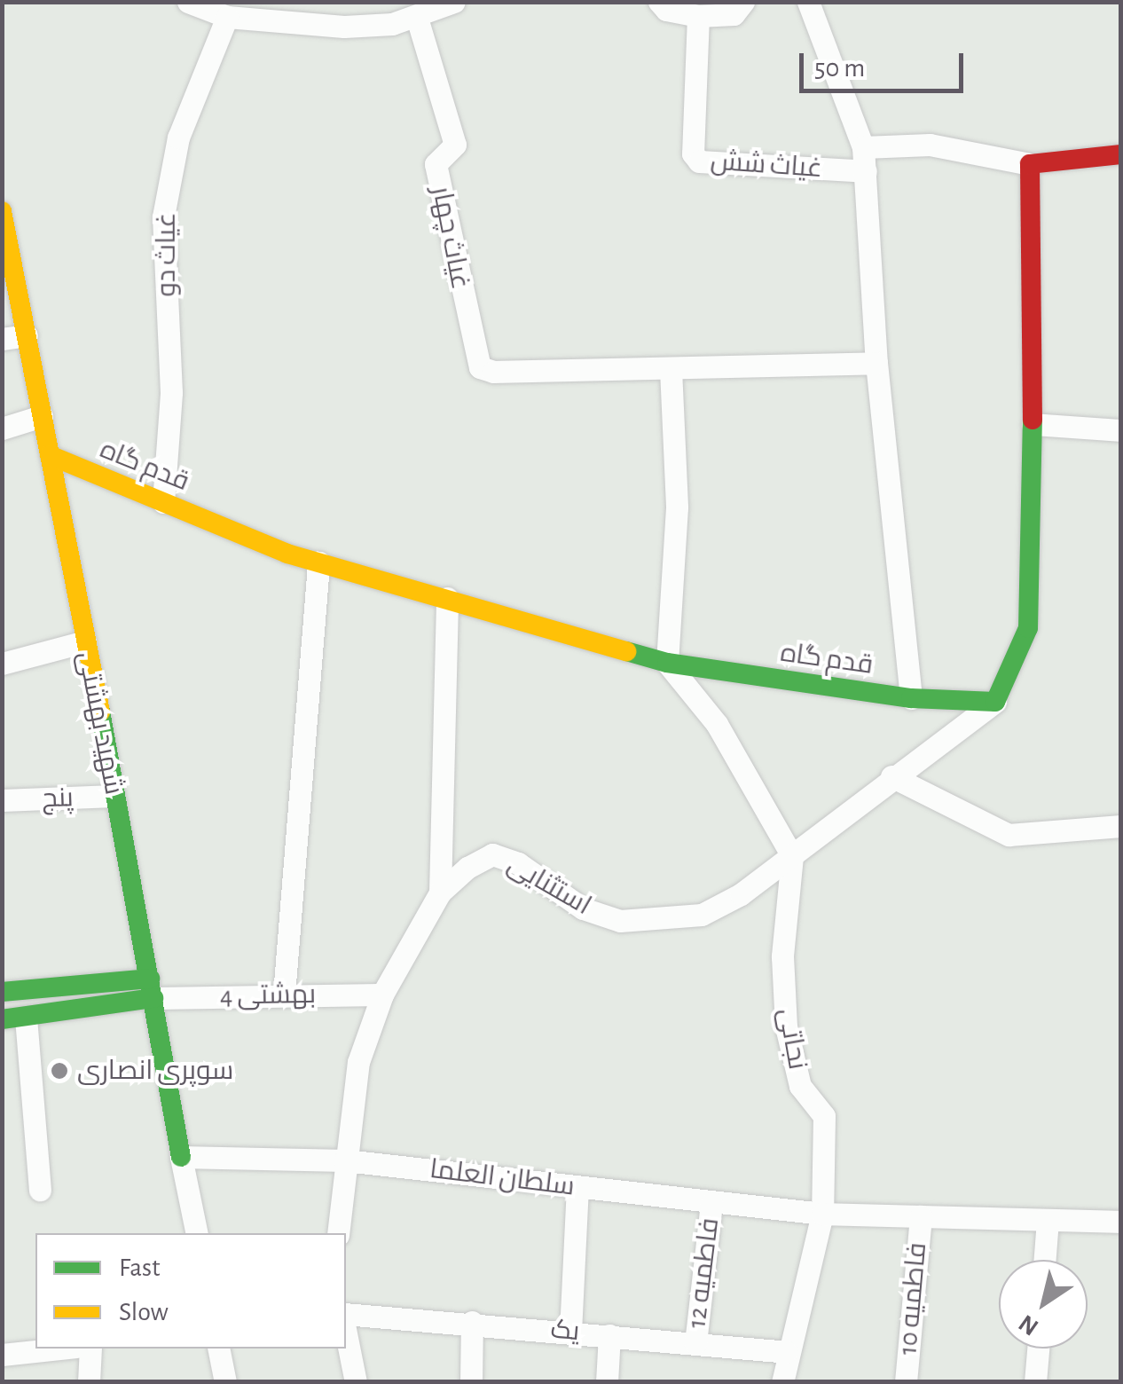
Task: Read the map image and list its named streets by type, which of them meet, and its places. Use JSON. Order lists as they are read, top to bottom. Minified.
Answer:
{"streets":{"street":["غیاث شش","غیاث چهار","غیاث دو","قدم گاه","شهید بهشتی","پنج","استثنایی","بهشتی 4","نجاتی","سلطان العلما","فاطمیه 12","فاطمیه 10","یک"]},"crossings":[["غیاث دو","قدم گاه"],["قدم گاه","شهید بهشتی"],["قدم گاه","استثنایی"],["شهید بهشتی","پنج"],["شهید بهشتی","بهشتی 4"],["شهید بهشتی","سلطان العلما"],["استثنایی","بهشتی 4"],["استثنایی","نجاتی"],["استثنایی","سلطان العلما"],["نجاتی","سلطان العلما"],["سلطان العلما","فاطمیه 12"],["سلطان العلما","فاطمیه 10"],["فاطمیه 12","یک"]],"places":["سوپری انصاری"],"legend":["Fast","Slow"],"scale_bar":"50 m","north":"bottom left"}
